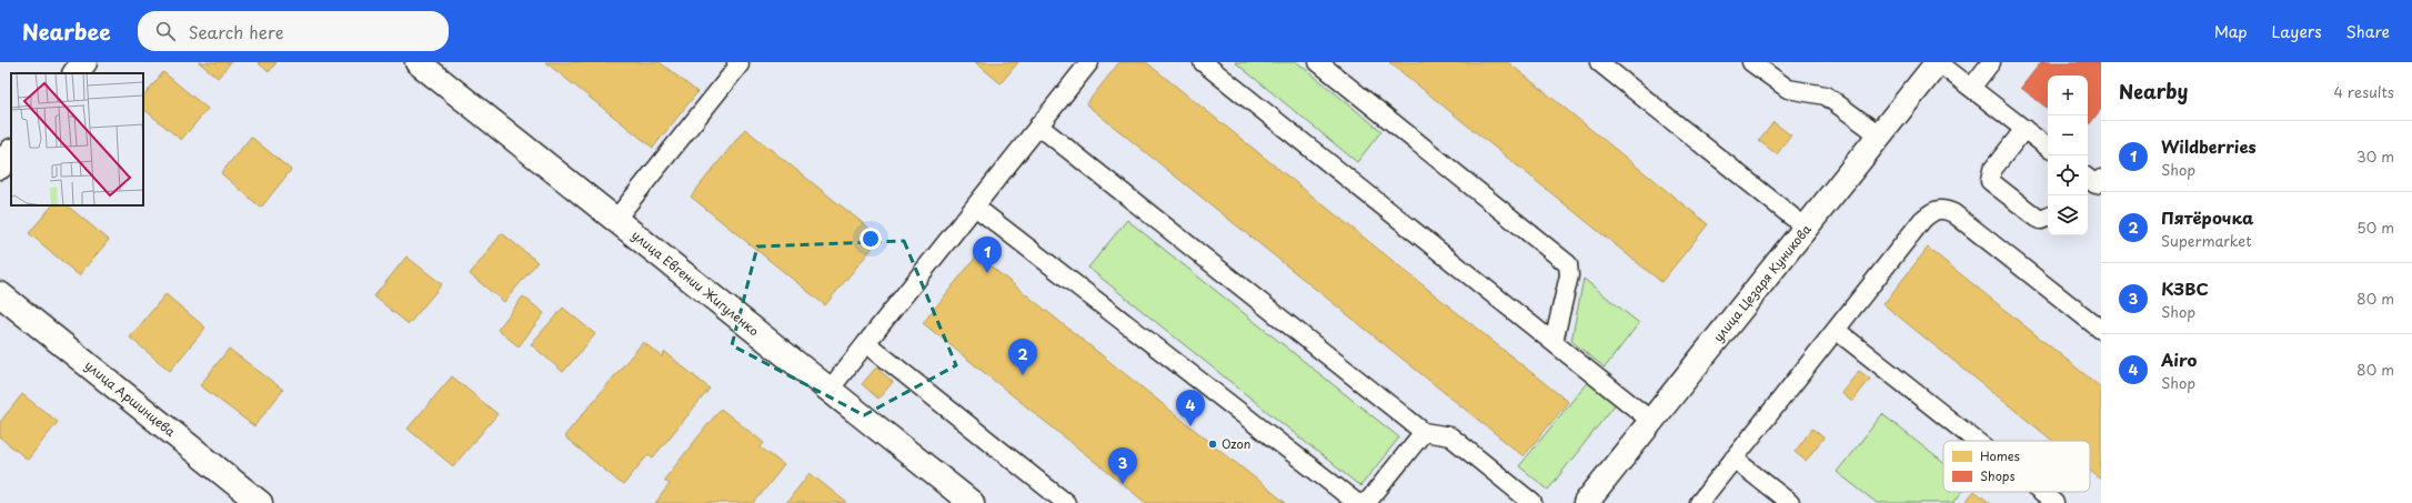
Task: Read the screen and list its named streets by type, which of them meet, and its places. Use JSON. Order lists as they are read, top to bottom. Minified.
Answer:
{"streets":{"street":["улица Евгении Жигуленко","улица Цезаря Куникова","улица Аршинцева"]},"places":["Ozon"],"legend":["Homes","Shops"],"page":{"header":"Nearbee","search":"Search here","nav":["Map","Layers","Share"],"heading":["Nearby","4 results"],"map_buttons":["+","−"],"list":[{"mark":"1","name":"Wildberries","note":"Shop","value":"30 m"},{"mark":"2","name":"Пятёрочка","note":"Supermarket","value":"50 m"},{"mark":"3","name":"КЗВС","note":"Shop","value":"80 m"},{"mark":"4","name":"Airo","note":"Shop","value":"80 m"}],"pins":["1","2","4","3"]}}
